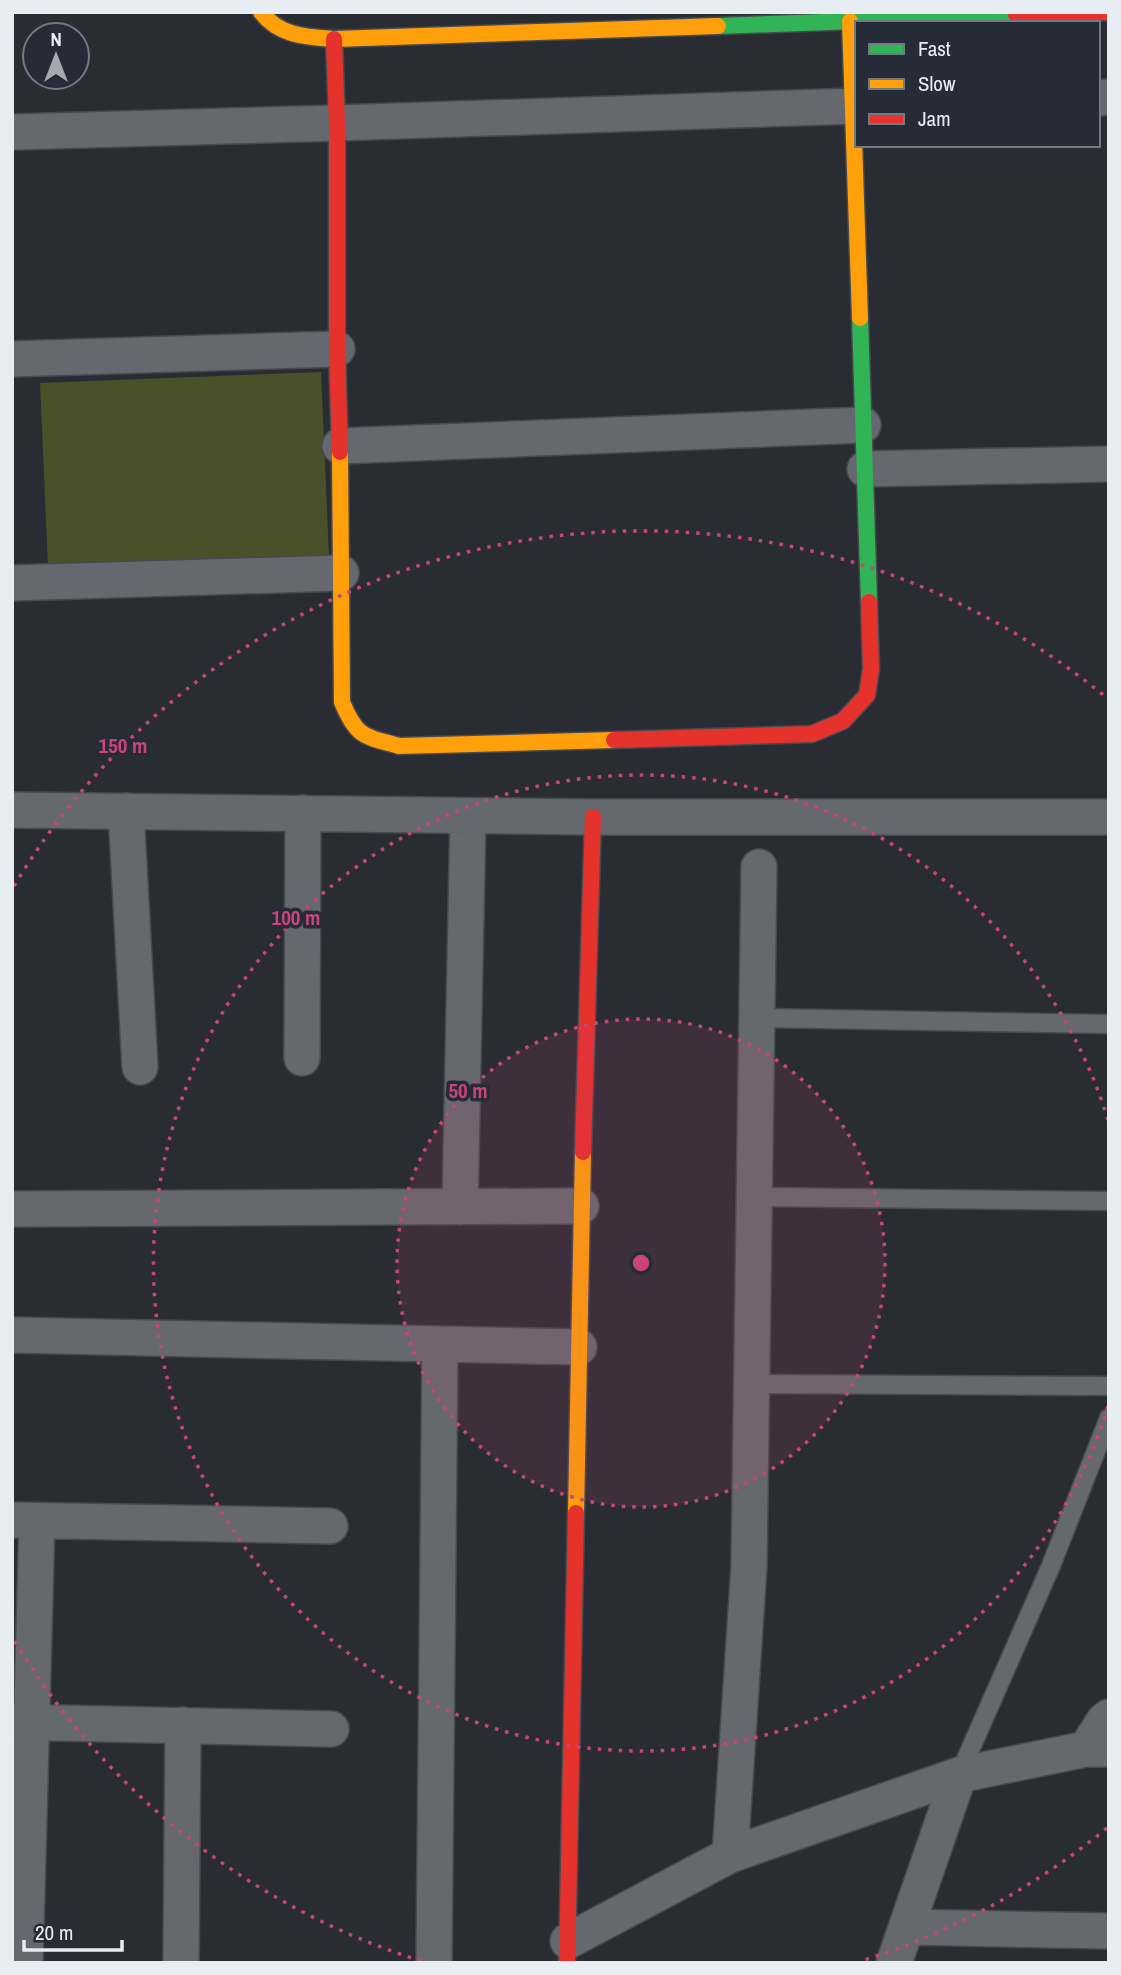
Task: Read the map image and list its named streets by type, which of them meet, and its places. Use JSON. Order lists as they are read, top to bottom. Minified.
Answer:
{"legend":["Fast","Slow","Jam"],"scale_bar":"20 m","north":"top","rings":["150 m","100 m","50 m"]}
